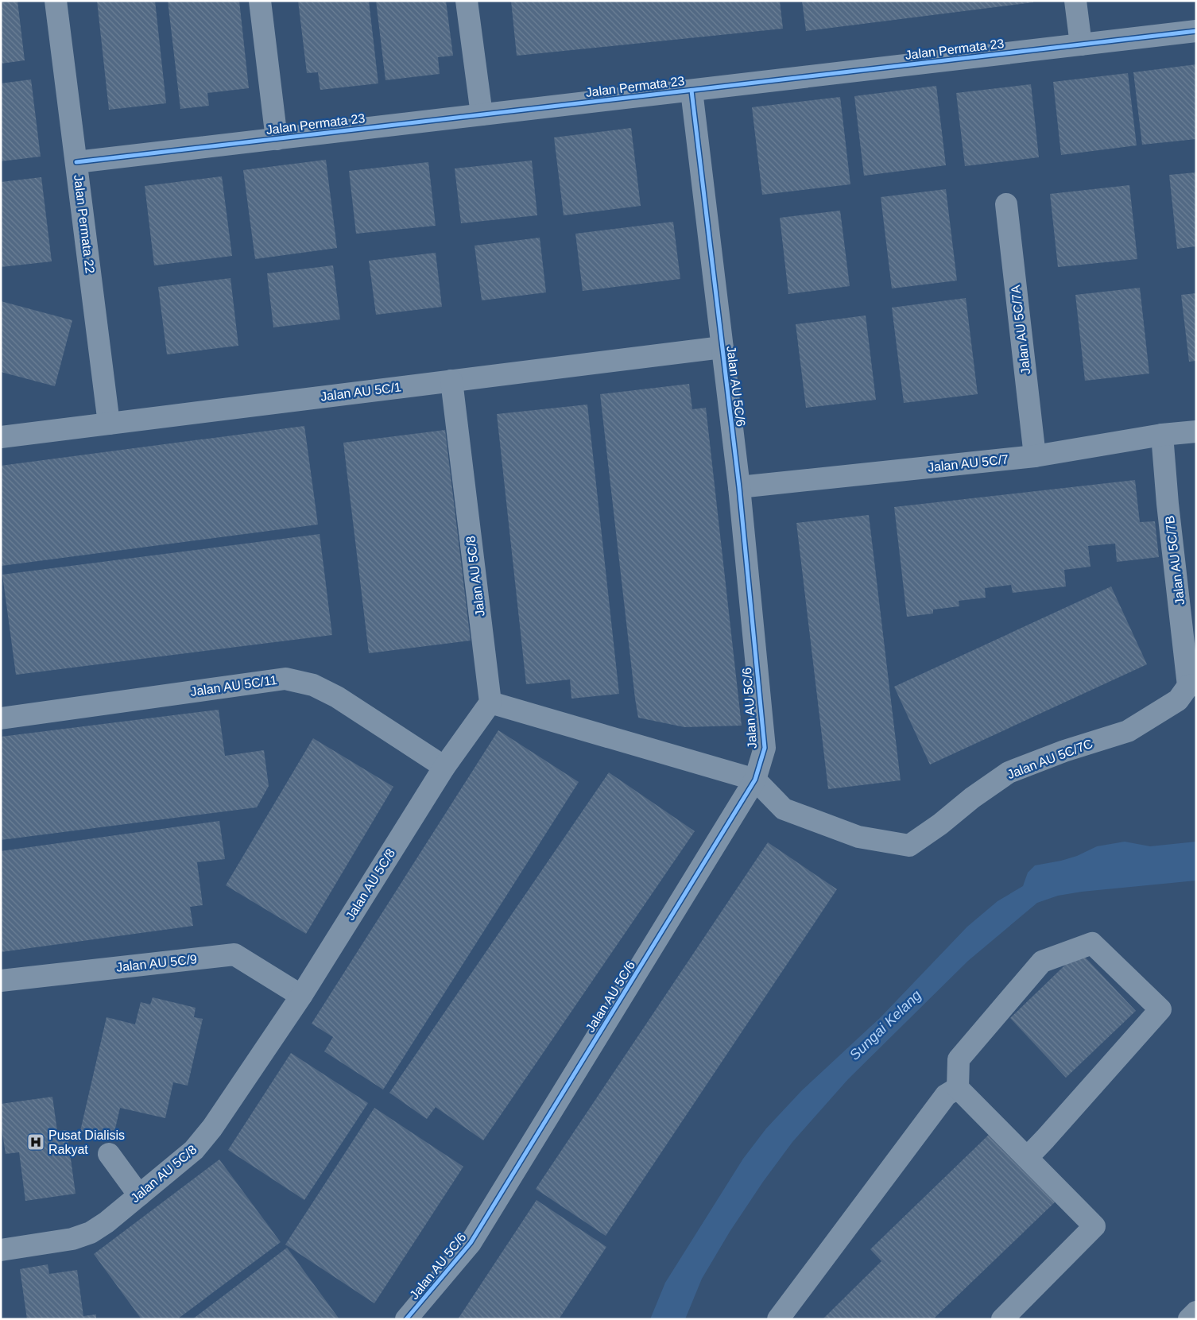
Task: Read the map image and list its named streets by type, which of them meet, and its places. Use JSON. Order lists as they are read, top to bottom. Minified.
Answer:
{"streets":{"street":["Jalan Permata 23","Jalan Permata 22","Jalan AU 5C/7A","Jalan AU 5C/6","Jalan AU 5C/1","Jalan AU 5C/7","Jalan AU 5C/7B","Jalan AU 5C/8","Jalan AU 5C/11","Jalan AU 5C/7C","Jalan AU 5C/9"]},"crossings":[["Jalan Permata 23","Jalan Permata 22"],["Jalan Permata 23","Jalan AU 5C/6"],["Jalan Permata 22","Jalan AU 5C/1"],["Jalan AU 5C/7A","Jalan AU 5C/7"],["Jalan AU 5C/6","Jalan AU 5C/1"],["Jalan AU 5C/6","Jalan AU 5C/7"],["Jalan AU 5C/6","Jalan AU 5C/7C"],["Jalan AU 5C/1","Jalan AU 5C/8"],["Jalan AU 5C/7","Jalan AU 5C/7B"],["Jalan AU 5C/7B","Jalan AU 5C/7C"],["Jalan AU 5C/8","Jalan AU 5C/11"],["Jalan AU 5C/8","Jalan AU 5C/9"]],"water":["Sungai Kelang"],"places":{"hospital":["Pusat Dialisis Rakyat"]}}
